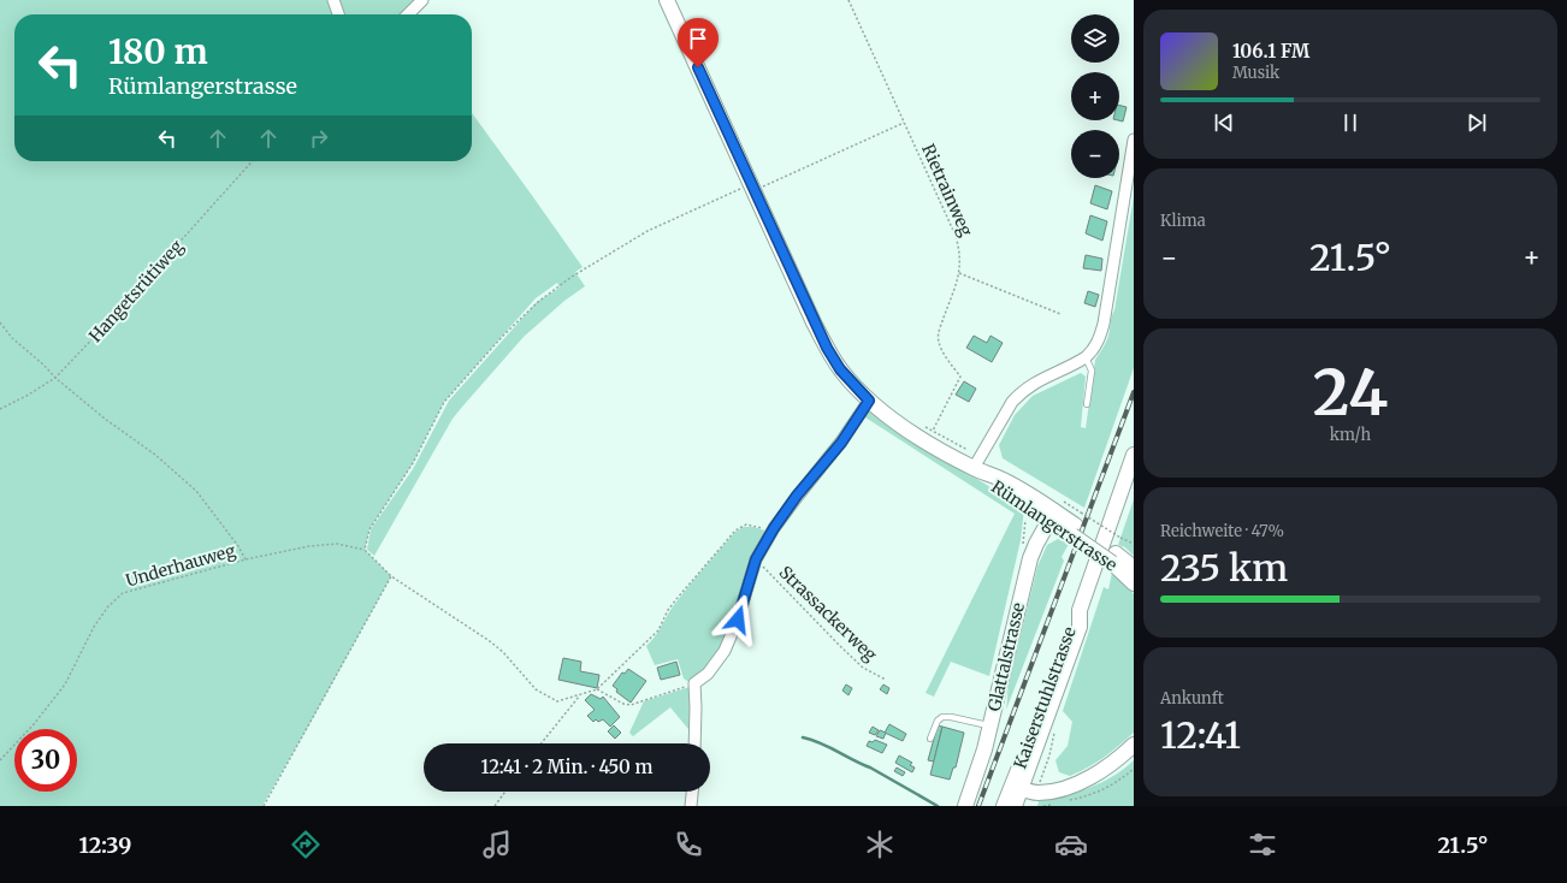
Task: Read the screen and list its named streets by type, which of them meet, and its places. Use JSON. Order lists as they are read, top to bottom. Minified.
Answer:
{"streets":{"street":["Rümlangerstrasse","Glattalstrasse","Kaiserstuhlstrasse"],"path":["Rietrainweg","Hangetsrütiweg","Underhauweg","Strassackerweg"]},"crossings":[["Rietrainweg","Rümlangerstrasse"],["Rümlangerstrasse","Glattalstrasse"]],"page":{"map_buttons":["+","−"],"turn":["180 m","Rümlangerstrasse"],"song":["106.1 FM","Musik"],"tile":["Klima",["24","km/h"],["Reichweite · 47%","235 km"],["Ankunft","12:41"]],"heat":["−","21.5°","+"],"limit":"30","trip":"12:41 · 2 Min. · 450 m","tabs":["12:39","21.5°"]}}
